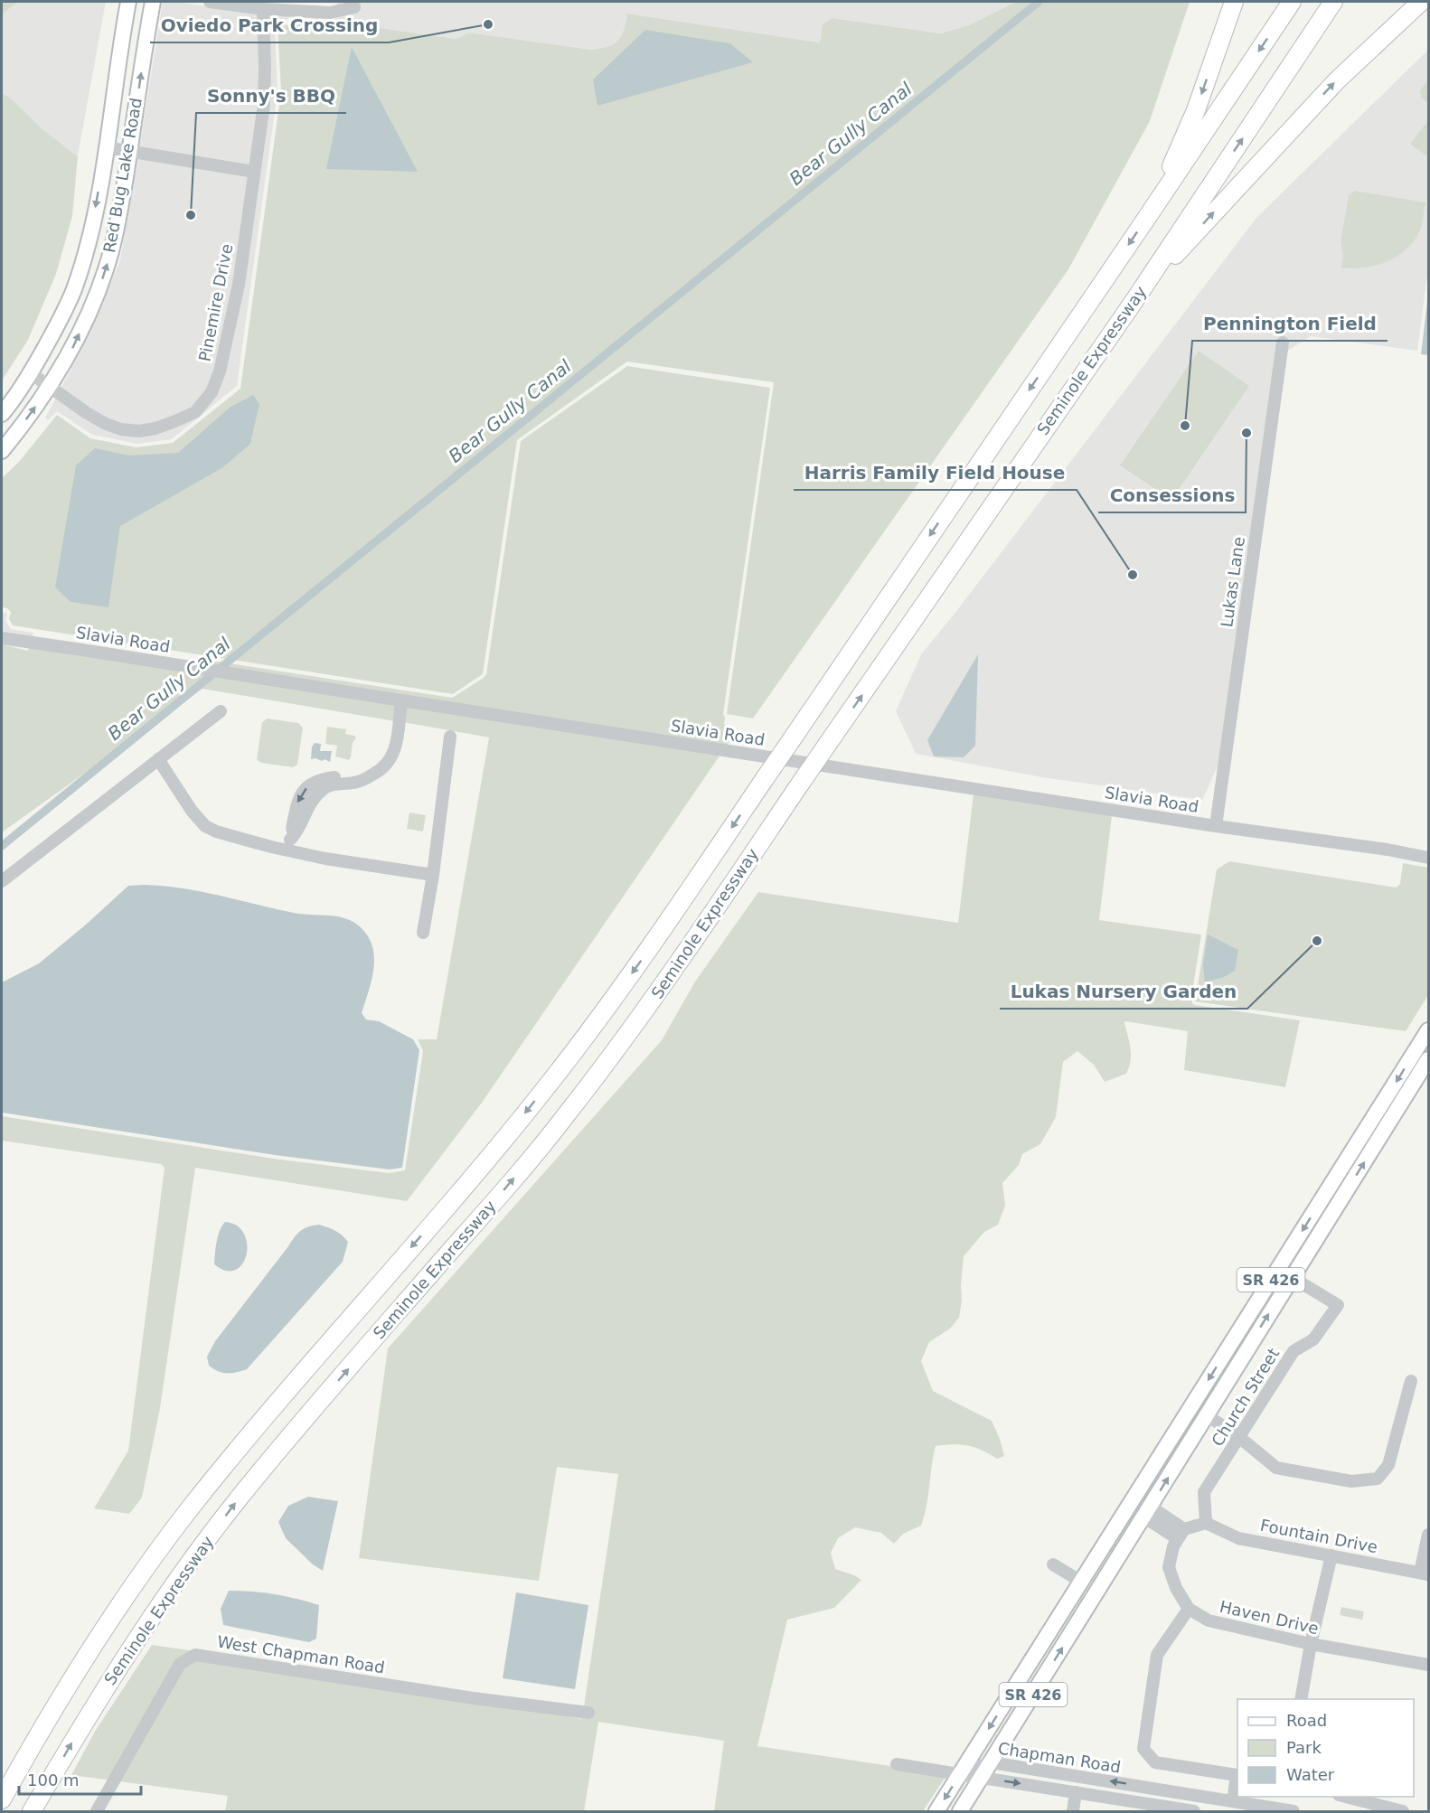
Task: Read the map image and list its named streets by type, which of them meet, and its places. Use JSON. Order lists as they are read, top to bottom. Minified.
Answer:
{"streets":{"highway":["Seminole Expressway"],"main road":["Red Bug Lake Road","SR 426"],"street":["Pinemire Drive","Lukas Lane","Slavia Road","Church Street","Fountain Drive","Haven Drive","West Chapman Road","Chapman Road"]},"crossings":[["Red Bug Lake Road","Pinemire Drive"],["Lukas Lane","Slavia Road"],["SR 426","Church Street"],["SR 426","Chapman Road"],["Church Street","Fountain Drive"]],"water":["Bear Gully Canal"],"places":["Oviedo Park Crossing","Sonny's BBQ","Pennington Field","Consessions","Harris Family Field House","Lukas Nursery Garden"],"legend":["Road","Park","Water"],"scale_bar":"100 m"}
